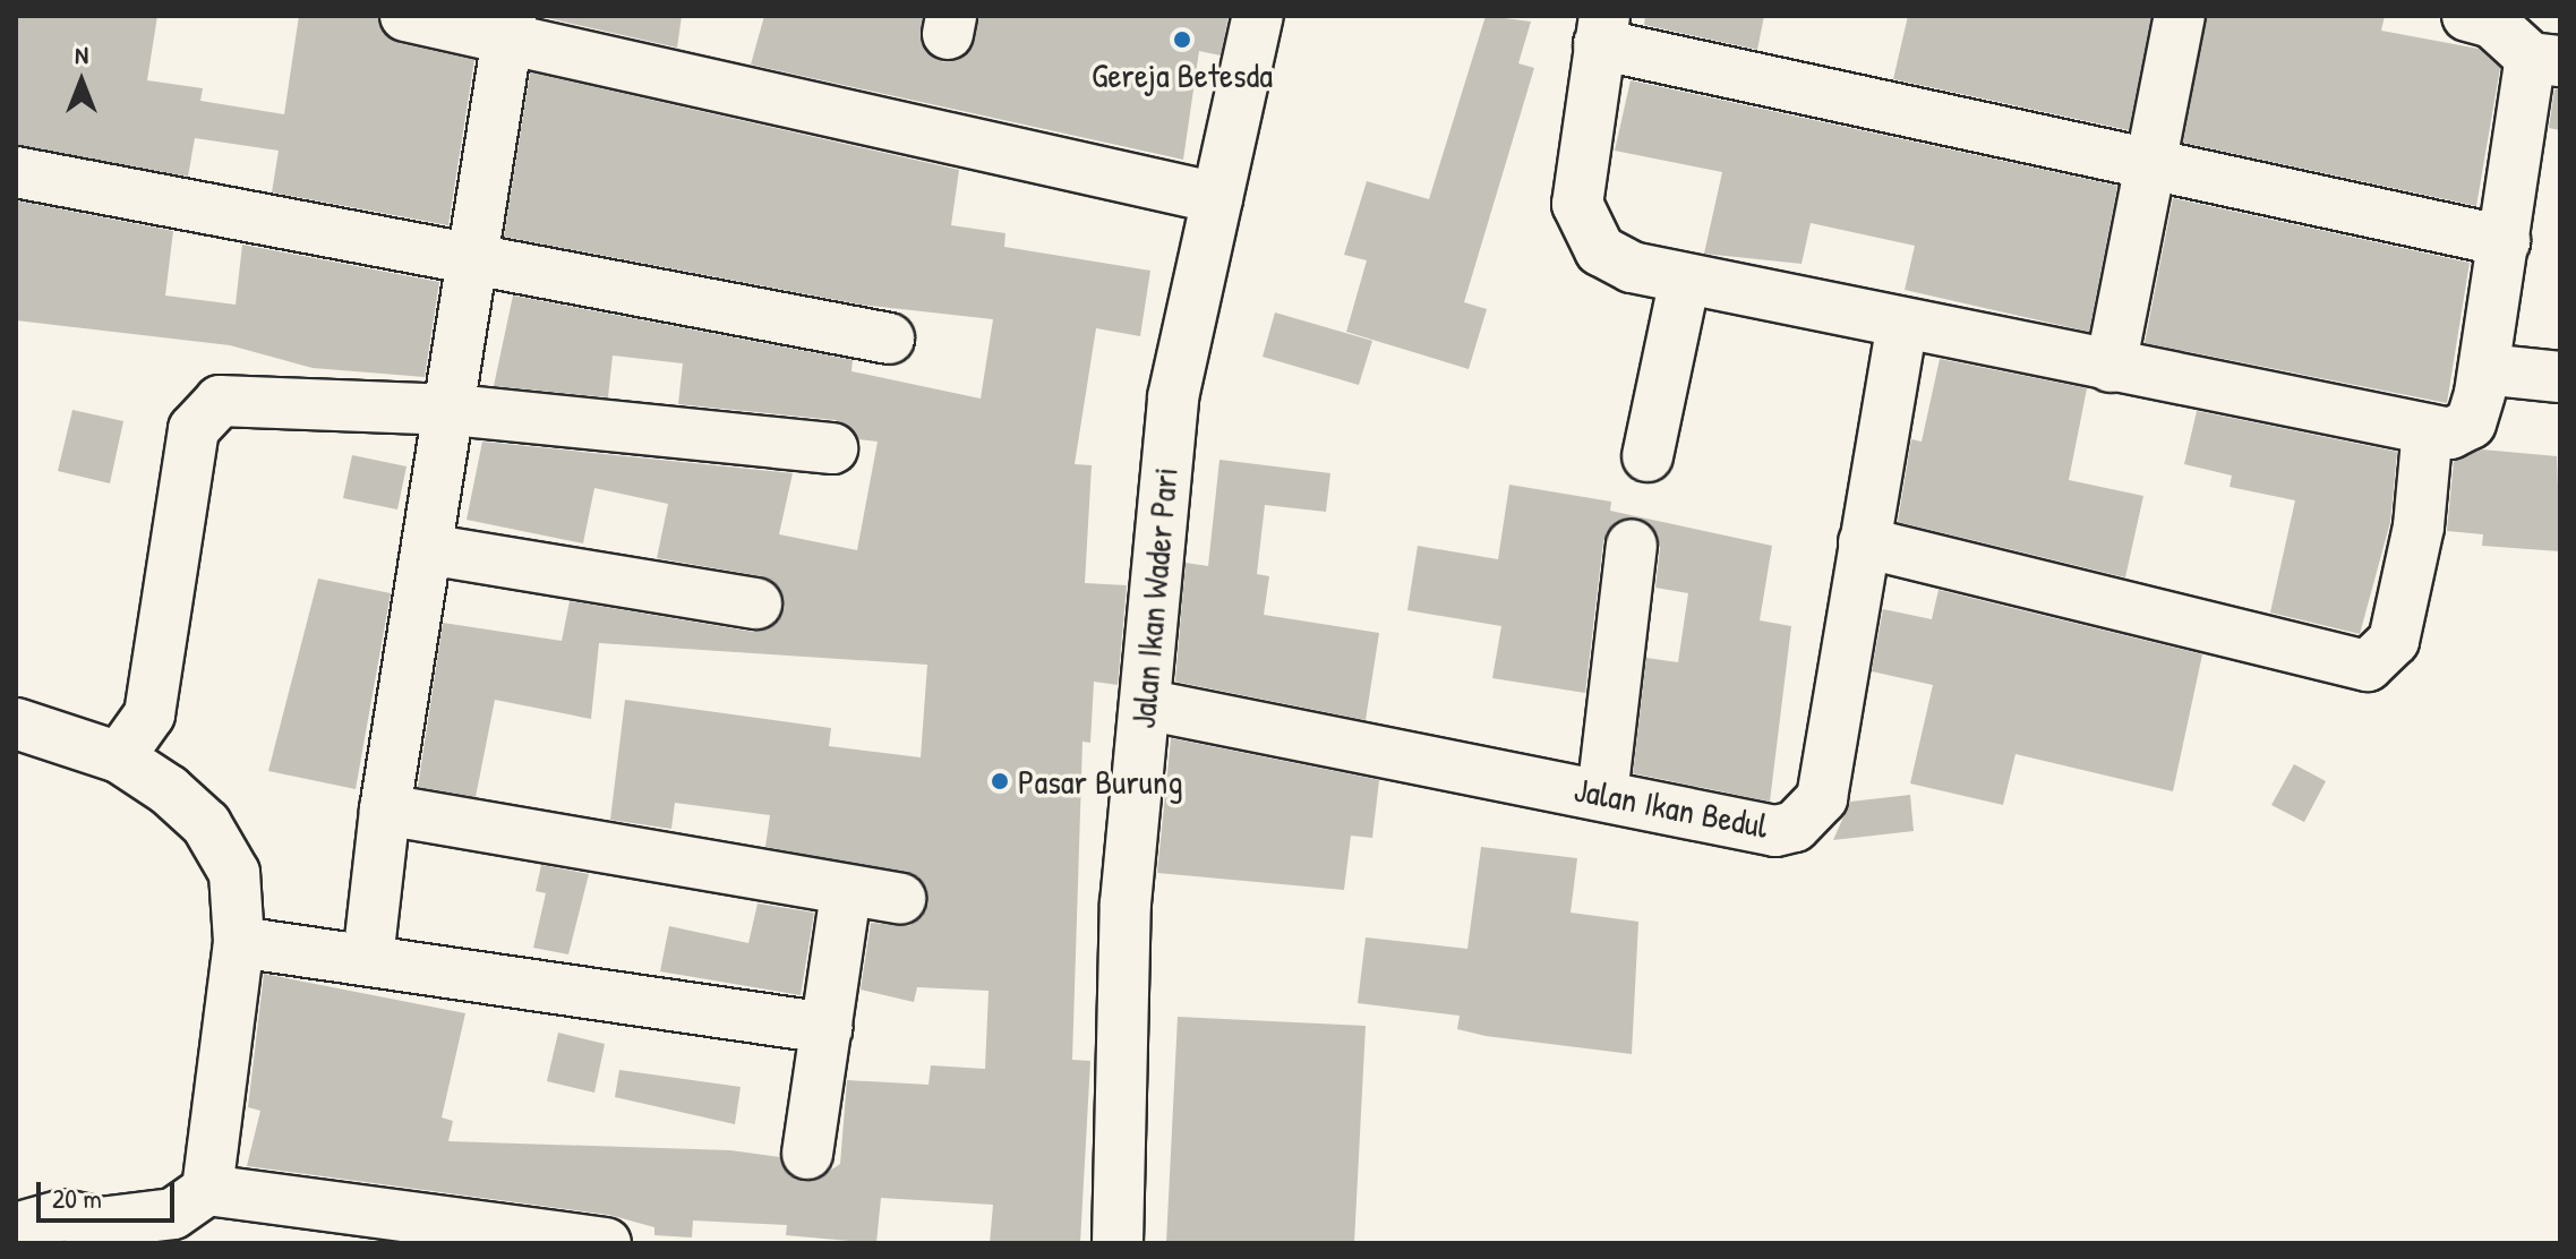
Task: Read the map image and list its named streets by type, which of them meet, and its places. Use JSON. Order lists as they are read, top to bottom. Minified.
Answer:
{"streets":{"street":["Jalan Ikan Wader Pari","Jalan Ikan Bedul"]},"crossings":[["Jalan Ikan Wader Pari","Jalan Ikan Bedul"]],"places":["Gereja Betesda","Pasar Burung"],"scale_bar":"20 m","north":"top"}
